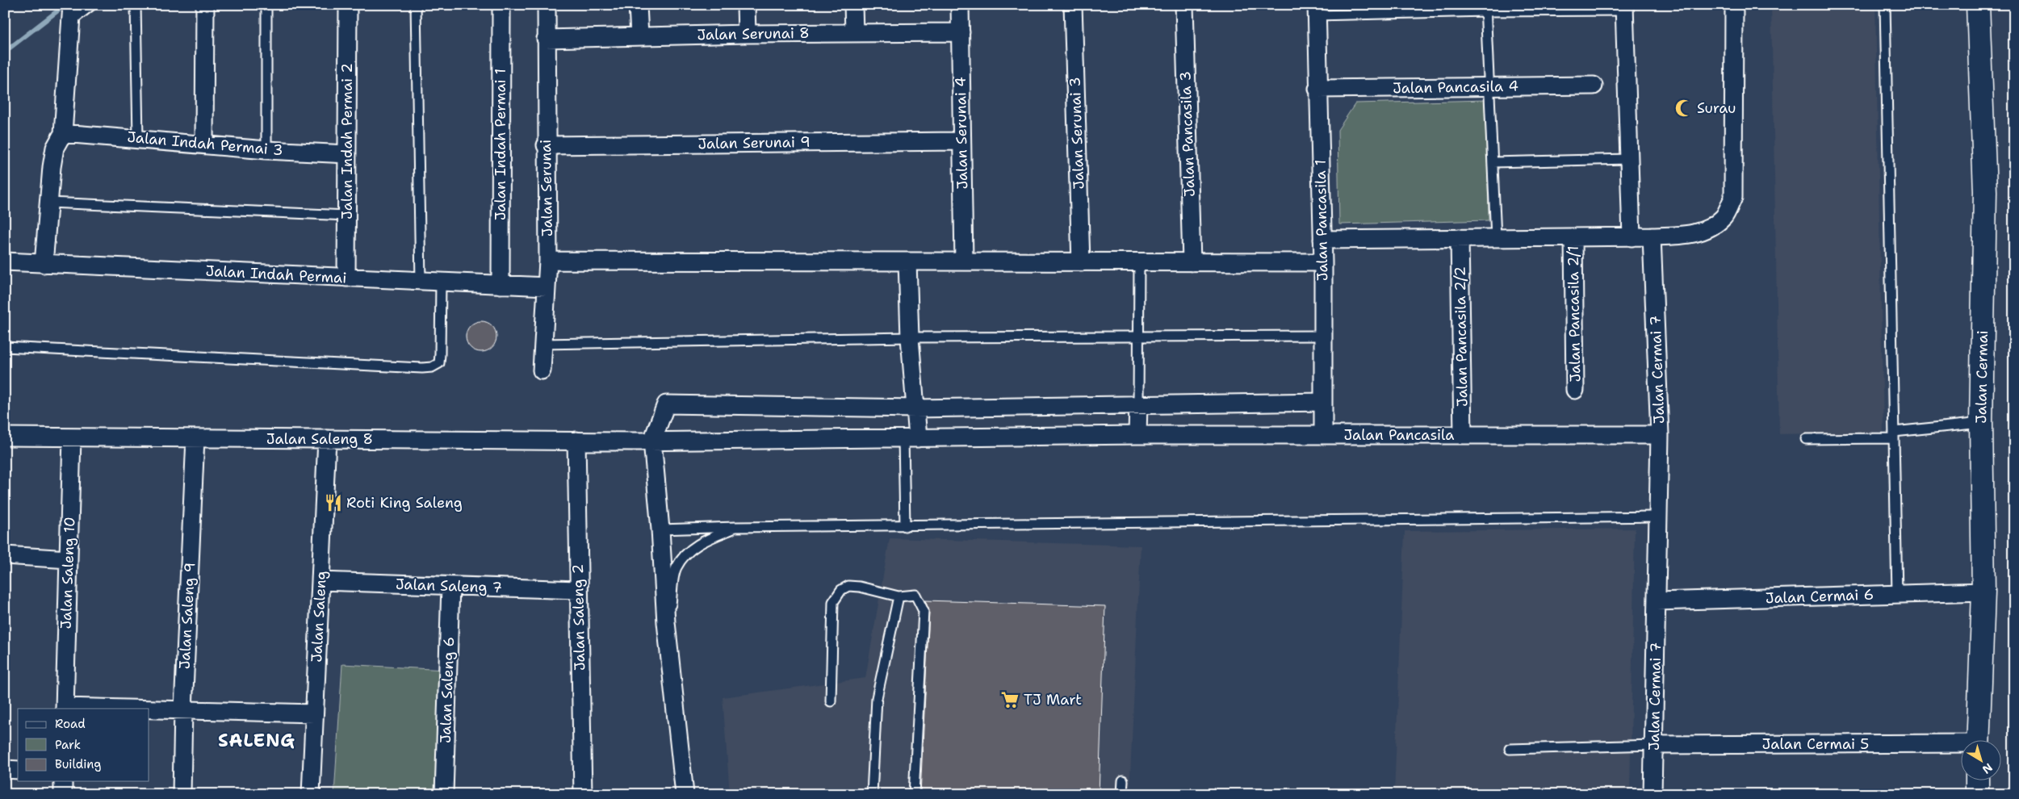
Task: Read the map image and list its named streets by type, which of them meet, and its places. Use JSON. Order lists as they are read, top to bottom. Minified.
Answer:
{"streets":{"street":["Jalan Serunai 8","Jalan Pancasila 4","Jalan Serunai 4","Jalan Serunai 3","Jalan Pancasila 3","Jalan Indah Permai 2","Jalan Serunai 9","Jalan Indah Permai 3","Jalan Indah Permai 1","Jalan Serunai","Jalan Pancasila 1","Jalan Indah Permai","Jalan Pancasila 2/1","Jalan Pancasila 2/2","Jalan Cermai 7","Jalan Cermai","Jalan Pancasila","Jalan Saleng 8","Jalan Saleng 10","Jalan Saleng 7","Jalan Cermai 6","Jalan Saleng 9","Jalan Saleng","Jalan Saleng 2","Jalan Saleng 6","Jalan Cermai 5"]},"crossings":[["Jalan Serunai 8","Jalan Serunai 4"],["Jalan Serunai 8","Jalan Serunai"],["Jalan Pancasila 4","Jalan Pancasila 1"],["Jalan Serunai 4","Jalan Serunai 9"],["Jalan Indah Permai 2","Jalan Indah Permai 3"],["Jalan Indah Permai 2","Jalan Indah Permai"],["Jalan Serunai 9","Jalan Serunai"],["Jalan Indah Permai 1","Jalan Indah Permai"],["Jalan Serunai","Jalan Indah Permai"],["Jalan Pancasila 1","Jalan Pancasila"],["Jalan Pancasila 2/2","Jalan Pancasila"],["Jalan Cermai 7","Jalan Pancasila"],["Jalan Cermai 7","Jalan Cermai 6"],["Jalan Cermai 7","Jalan Cermai 5"],["Jalan Cermai","Jalan Cermai 6"],["Jalan Pancasila","Jalan Saleng 8"],["Jalan Saleng 8","Jalan Saleng 10"],["Jalan Saleng 8","Jalan Saleng 9"],["Jalan Saleng 8","Jalan Saleng"],["Jalan Saleng 8","Jalan Saleng 2"],["Jalan Saleng 7","Jalan Saleng"],["Jalan Saleng 7","Jalan Saleng 2"],["Jalan Saleng 7","Jalan Saleng 6"]],"districts":["SALENG"],"places":{"mosque":["Surau"],"restaurant":["Roti King Saleng"],"supermarket":["TJ Mart"]},"legend":["Road","Park","Building"],"north":"bottom right"}
